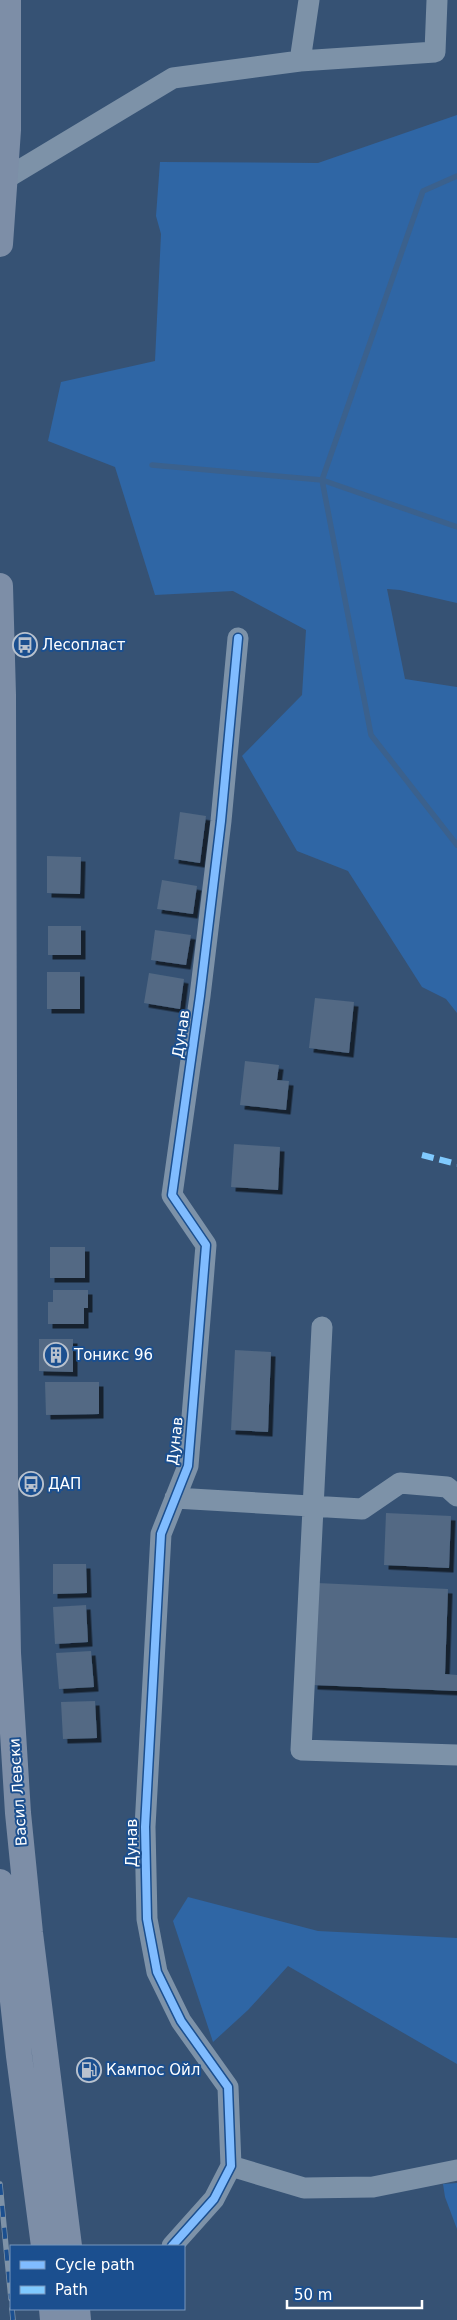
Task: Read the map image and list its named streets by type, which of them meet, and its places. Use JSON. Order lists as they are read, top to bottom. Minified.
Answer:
{"streets":{"main road":["Васил Левски"],"street":["Дунав"]},"places":{"bus stop":["Лесопласт","ДАП"],"building":["Тоникс 96"],"fuel station":["Кампос Ойл"]},"legend":["Cycle path","Path"],"scale_bar":"50 m"}
